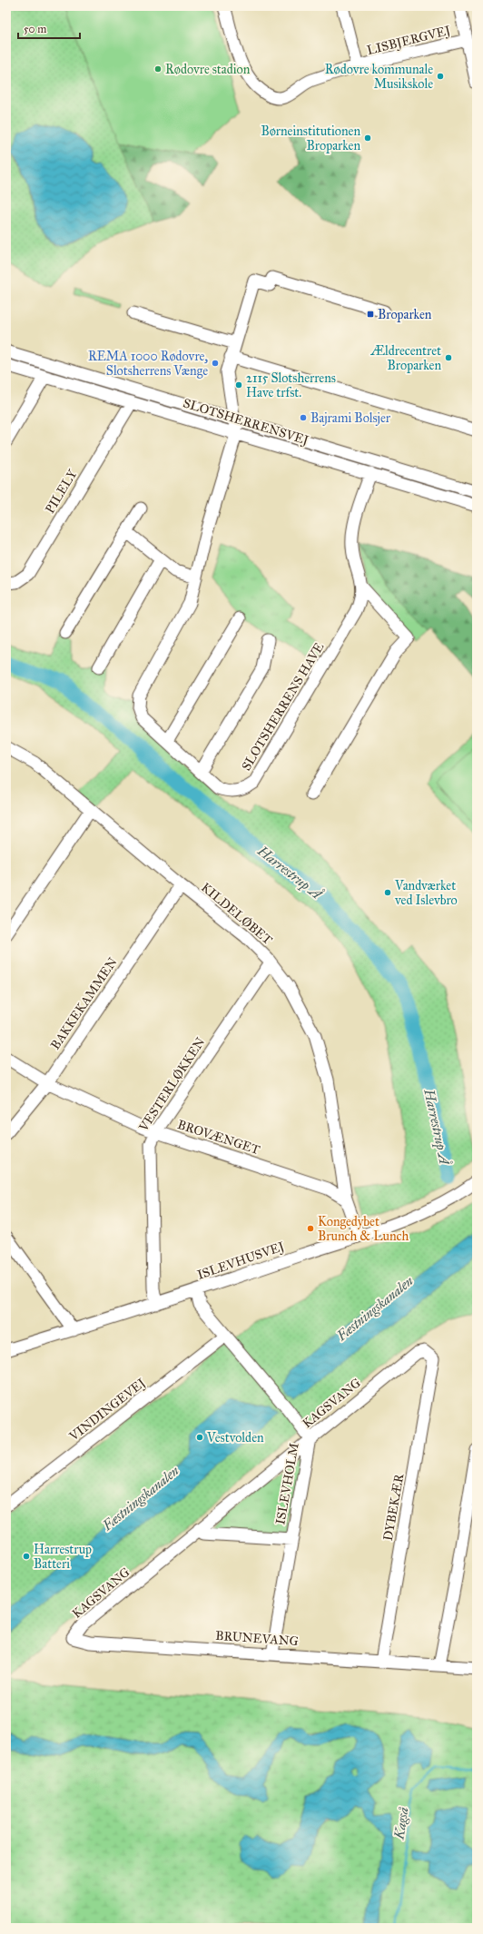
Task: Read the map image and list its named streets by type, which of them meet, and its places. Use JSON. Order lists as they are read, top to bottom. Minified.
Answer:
{"streets":{"street":["LISBJERGVEJ","SLOTSHERRENSVEJ","PILELY","SLOTSHERRENS HAVE","KILDELØBET","BAKKEKAMMEN","VESTERLØKKEN","BROVÆNGET","ISLEVHUSVEJ","KAGSVANG","VINDINGEVEJ","ISLEVHOLM","DYBEKÆR","BRUNEVANG"]},"crossings":[["SLOTSHERRENSVEJ","PILELY"],["SLOTSHERRENSVEJ","SLOTSHERRENS HAVE"],["KILDELØBET","BAKKEKAMMEN"],["KILDELØBET","VESTERLØKKEN"],["KILDELØBET","BROVÆNGET"],["KILDELØBET","ISLEVHUSVEJ"],["BAKKEKAMMEN","BROVÆNGET"],["VESTERLØKKEN","BROVÆNGET"],["VESTERLØKKEN","ISLEVHUSVEJ"],["ISLEVHUSVEJ","ISLEVHOLM"],["KAGSVANG","ISLEVHOLM"],["KAGSVANG","DYBEKÆR"],["KAGSVANG","BRUNEVANG"],["VINDINGEVEJ","ISLEVHOLM"],["ISLEVHOLM","BRUNEVANG"],["DYBEKÆR","BRUNEVANG"]],"water":["Harrestrup Å","Fæstningskanalen","Kagså"],"places":{"other":["Rødovre stadion","Rødovre kommunale Musikskole","Børneinstitutionen Broparken","Ældrecentret Broparken","REMA 1000 Rødovre, Slotsherrens Vænge","2115 Slotsherrens Have trfst.","Bajrami Bolsjer","Vandværket ved Islevbro","Kongedybet Brunch & Lunch","Vestvolden","Harrestrup Batteri"],"transit":["Broparken"]},"scale_bar":"50 m"}
